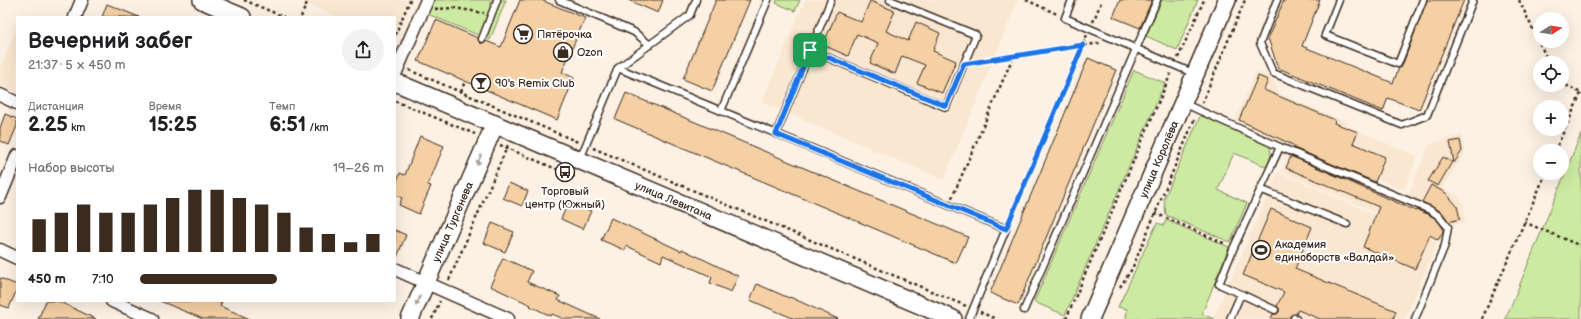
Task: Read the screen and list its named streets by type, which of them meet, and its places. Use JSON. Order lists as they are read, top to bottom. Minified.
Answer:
{"streets":{"main road":["улица Королёва","улица Левитана","улица Тургенева"]},"crossings":[["улица Левитана","улица Тургенева"]],"one_way":["улица Тургенева"],"places":{"supermarket":["Пятёрочка"],"shop":["Ozon"],"bar":["90's Remix Club"],"bus stop":["Торговый центр (Южный)"],"sports":["Академия единоборств «Валдай»"]},"north":"right","page":{"map_buttons":["+","−"],"heading":["Вечерний забег","21:37 · 5 × 450 m"],"stats":[["Дистанция","2.25 km"],["Время","15:25"],["Темп","6:51 /km"]],"chart":["Набор высоты","19–26 m"],"list":[{"name":"450 m","note":"7:10"}]}}
